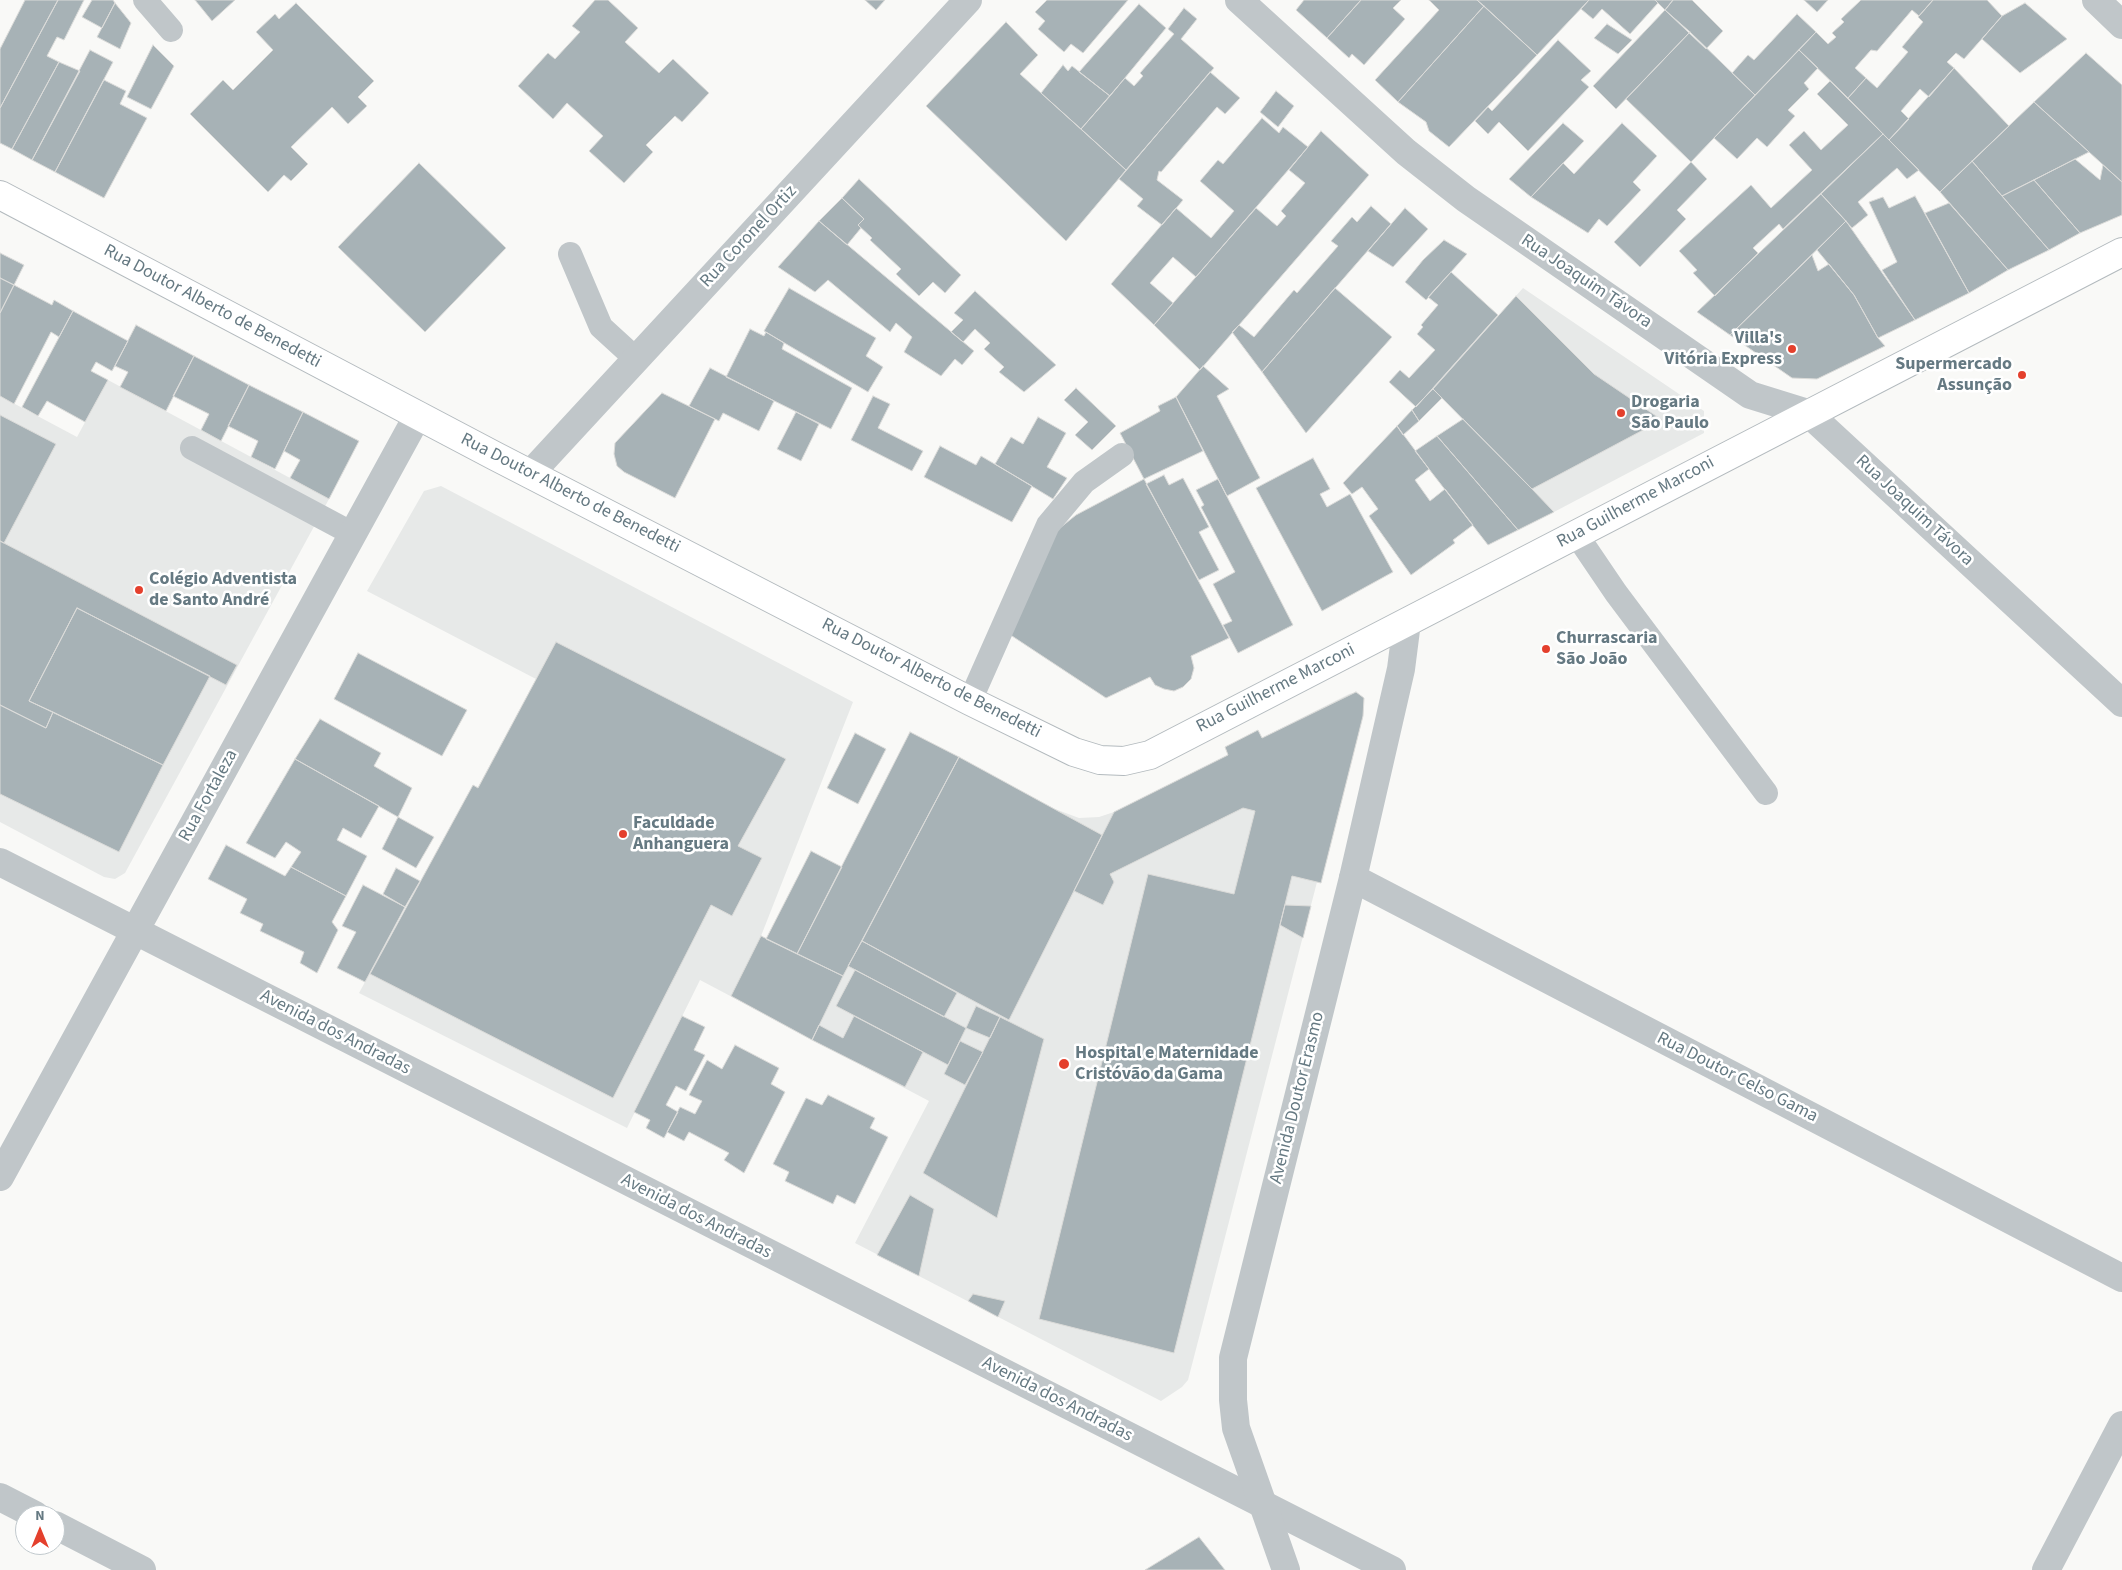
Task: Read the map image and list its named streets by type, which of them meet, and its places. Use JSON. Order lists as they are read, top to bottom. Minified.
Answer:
{"streets":{"main road":["Rua Doutor Alberto de Benedetti","Rua Guilherme Marconi"],"street":["Rua Coronel Ortiz","Rua Joaquim Távora","Rua Fortaleza","Avenida dos Andradas","Rua Doutor Celso Gama","Avenida Doutor Erasmo"]},"crossings":[["Rua Coronel Ortiz","Rua Doutor Alberto de Benedetti"],["Rua Joaquim Távora","Rua Guilherme Marconi"],["Rua Doutor Alberto de Benedetti","Rua Guilherme Marconi"],["Rua Doutor Alberto de Benedetti","Rua Fortaleza"],["Rua Guilherme Marconi","Avenida Doutor Erasmo"],["Rua Fortaleza","Avenida dos Andradas"],["Avenida dos Andradas","Avenida Doutor Erasmo"],["Rua Doutor Celso Gama","Avenida Doutor Erasmo"]],"places":["Villa's Vitória Express","Supermercado Assunção","Drogaria São Paulo","Colégio Adventista de Santo André","Churrascaria São João","Faculdade Anhanguera","Hospital e Maternidade Cristóvão da Gama"],"north":"top"}
